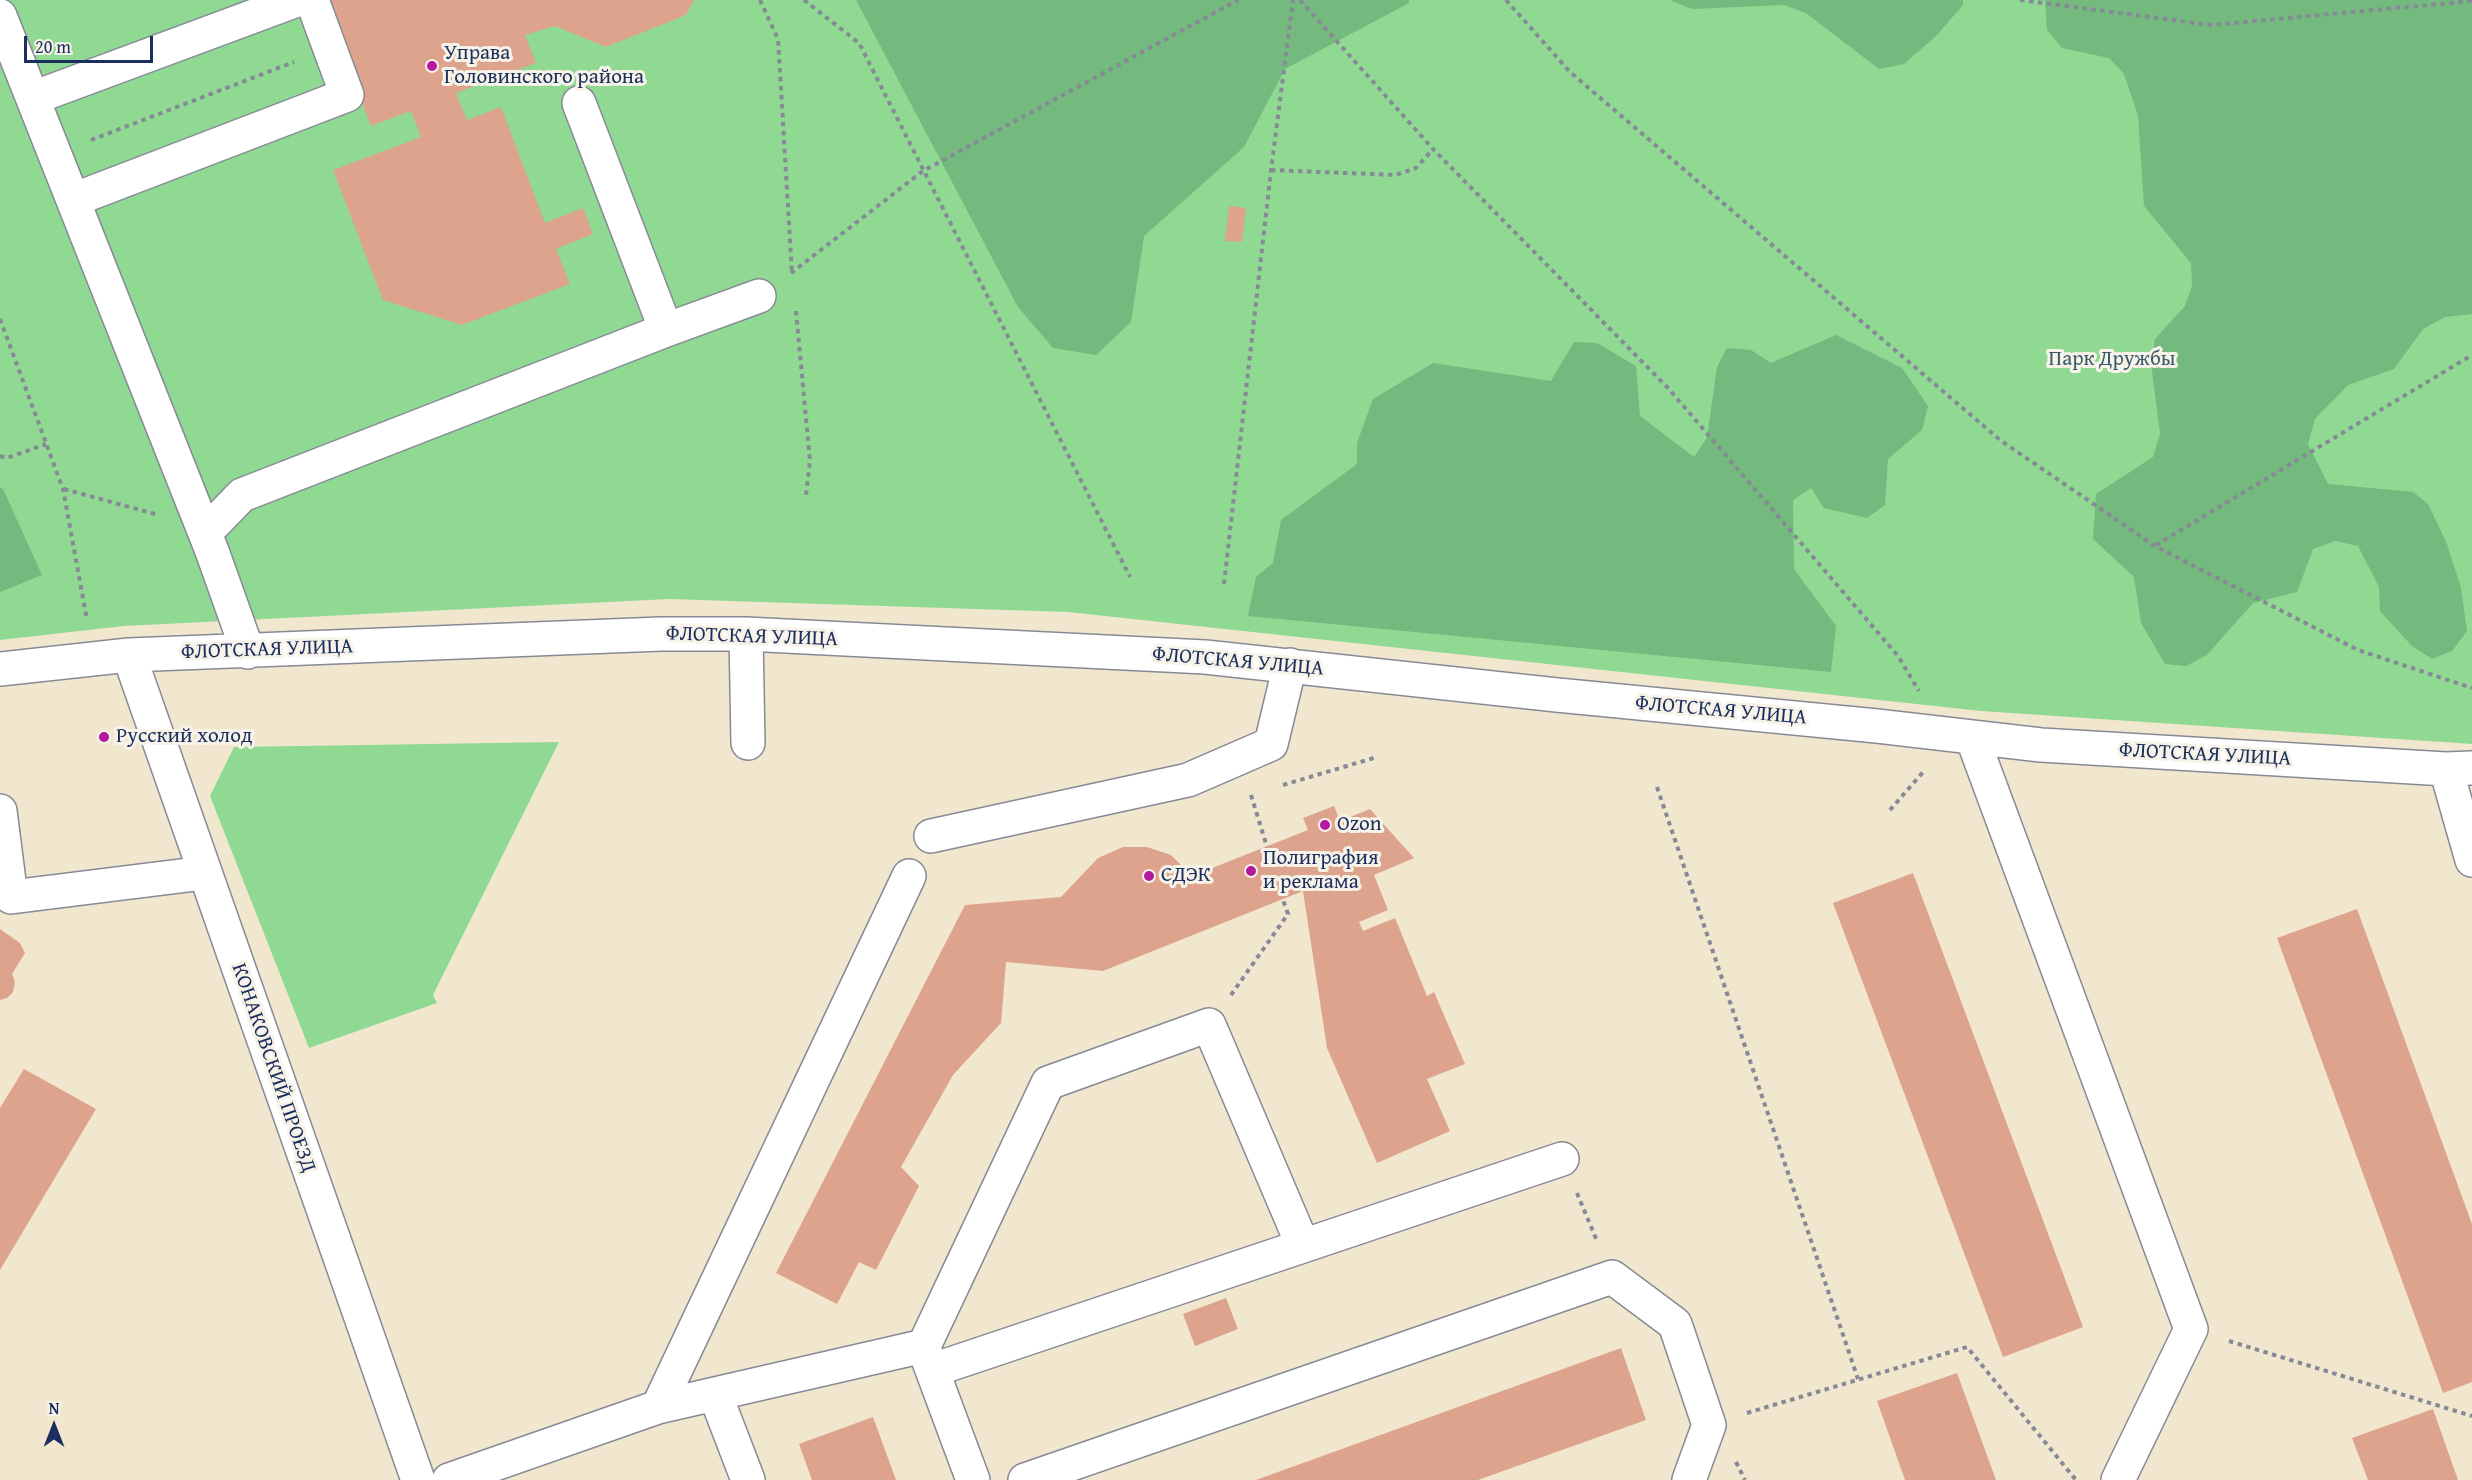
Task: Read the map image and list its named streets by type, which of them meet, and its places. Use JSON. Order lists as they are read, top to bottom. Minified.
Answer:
{"streets":{"street":["ФЛОТСКАЯ УЛИЦА","КОНАКОВСКИЙ ПРОЕЗД"]},"crossings":[["ФЛОТСКАЯ УЛИЦА","КОНАКОВСКИЙ ПРОЕЗД"]],"parks":["Парк Дружбы"],"places":["Управа Головинского района","Русский холод","Ozon","Полиграфия и реклама","СДЭК"],"scale_bar":"20 m","north":"top"}
